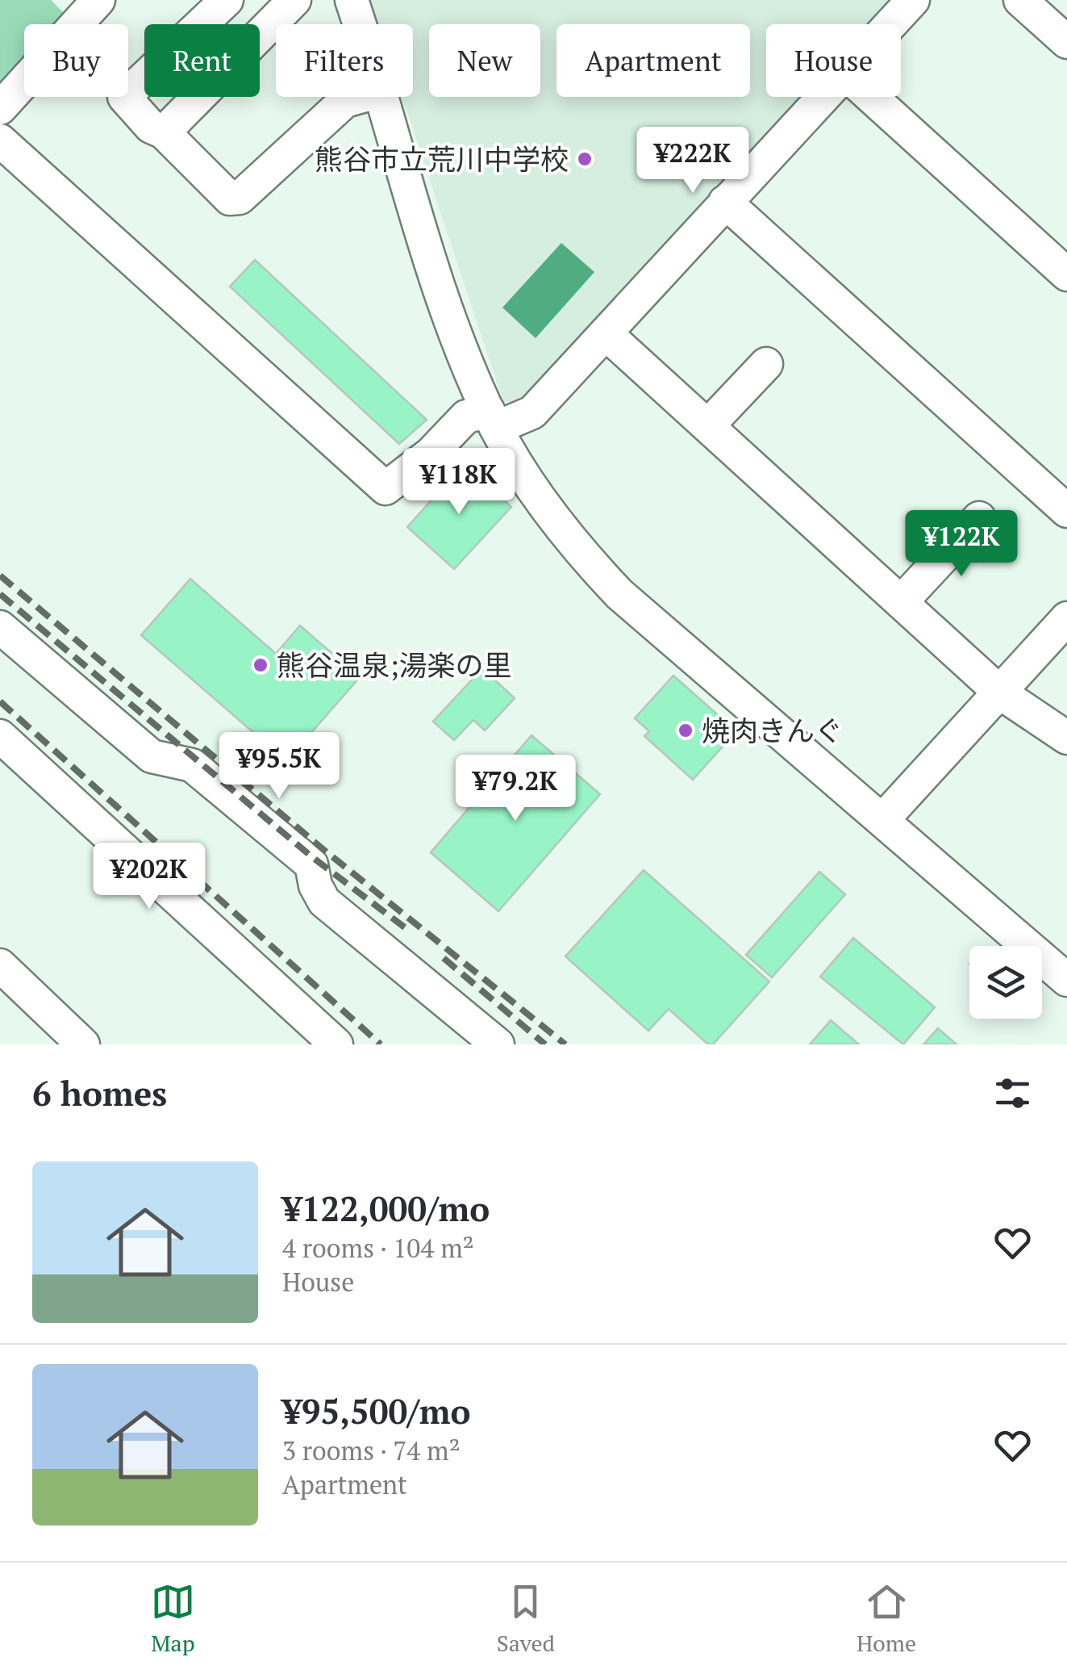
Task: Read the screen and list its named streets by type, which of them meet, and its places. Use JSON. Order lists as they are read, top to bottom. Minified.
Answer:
{"places":["熊谷市立荒川中学校","熊谷温泉;湯楽の里","焼肉きんぐ"],"page":{"chip":["Buy","Rent","Filters","New","Apartment","House"],"price":["¥222K","¥118K","¥122K","¥95.5K","¥79.2K","¥202K"],"heading":"6 homes","list":[{"name":"¥122,000/mo","note":"4 rooms · 104 m² · House"},{"name":"¥95,500/mo","note":"3 rooms · 74 m² · Apartment"}],"tabs":["Map","Saved","Home"]}}
